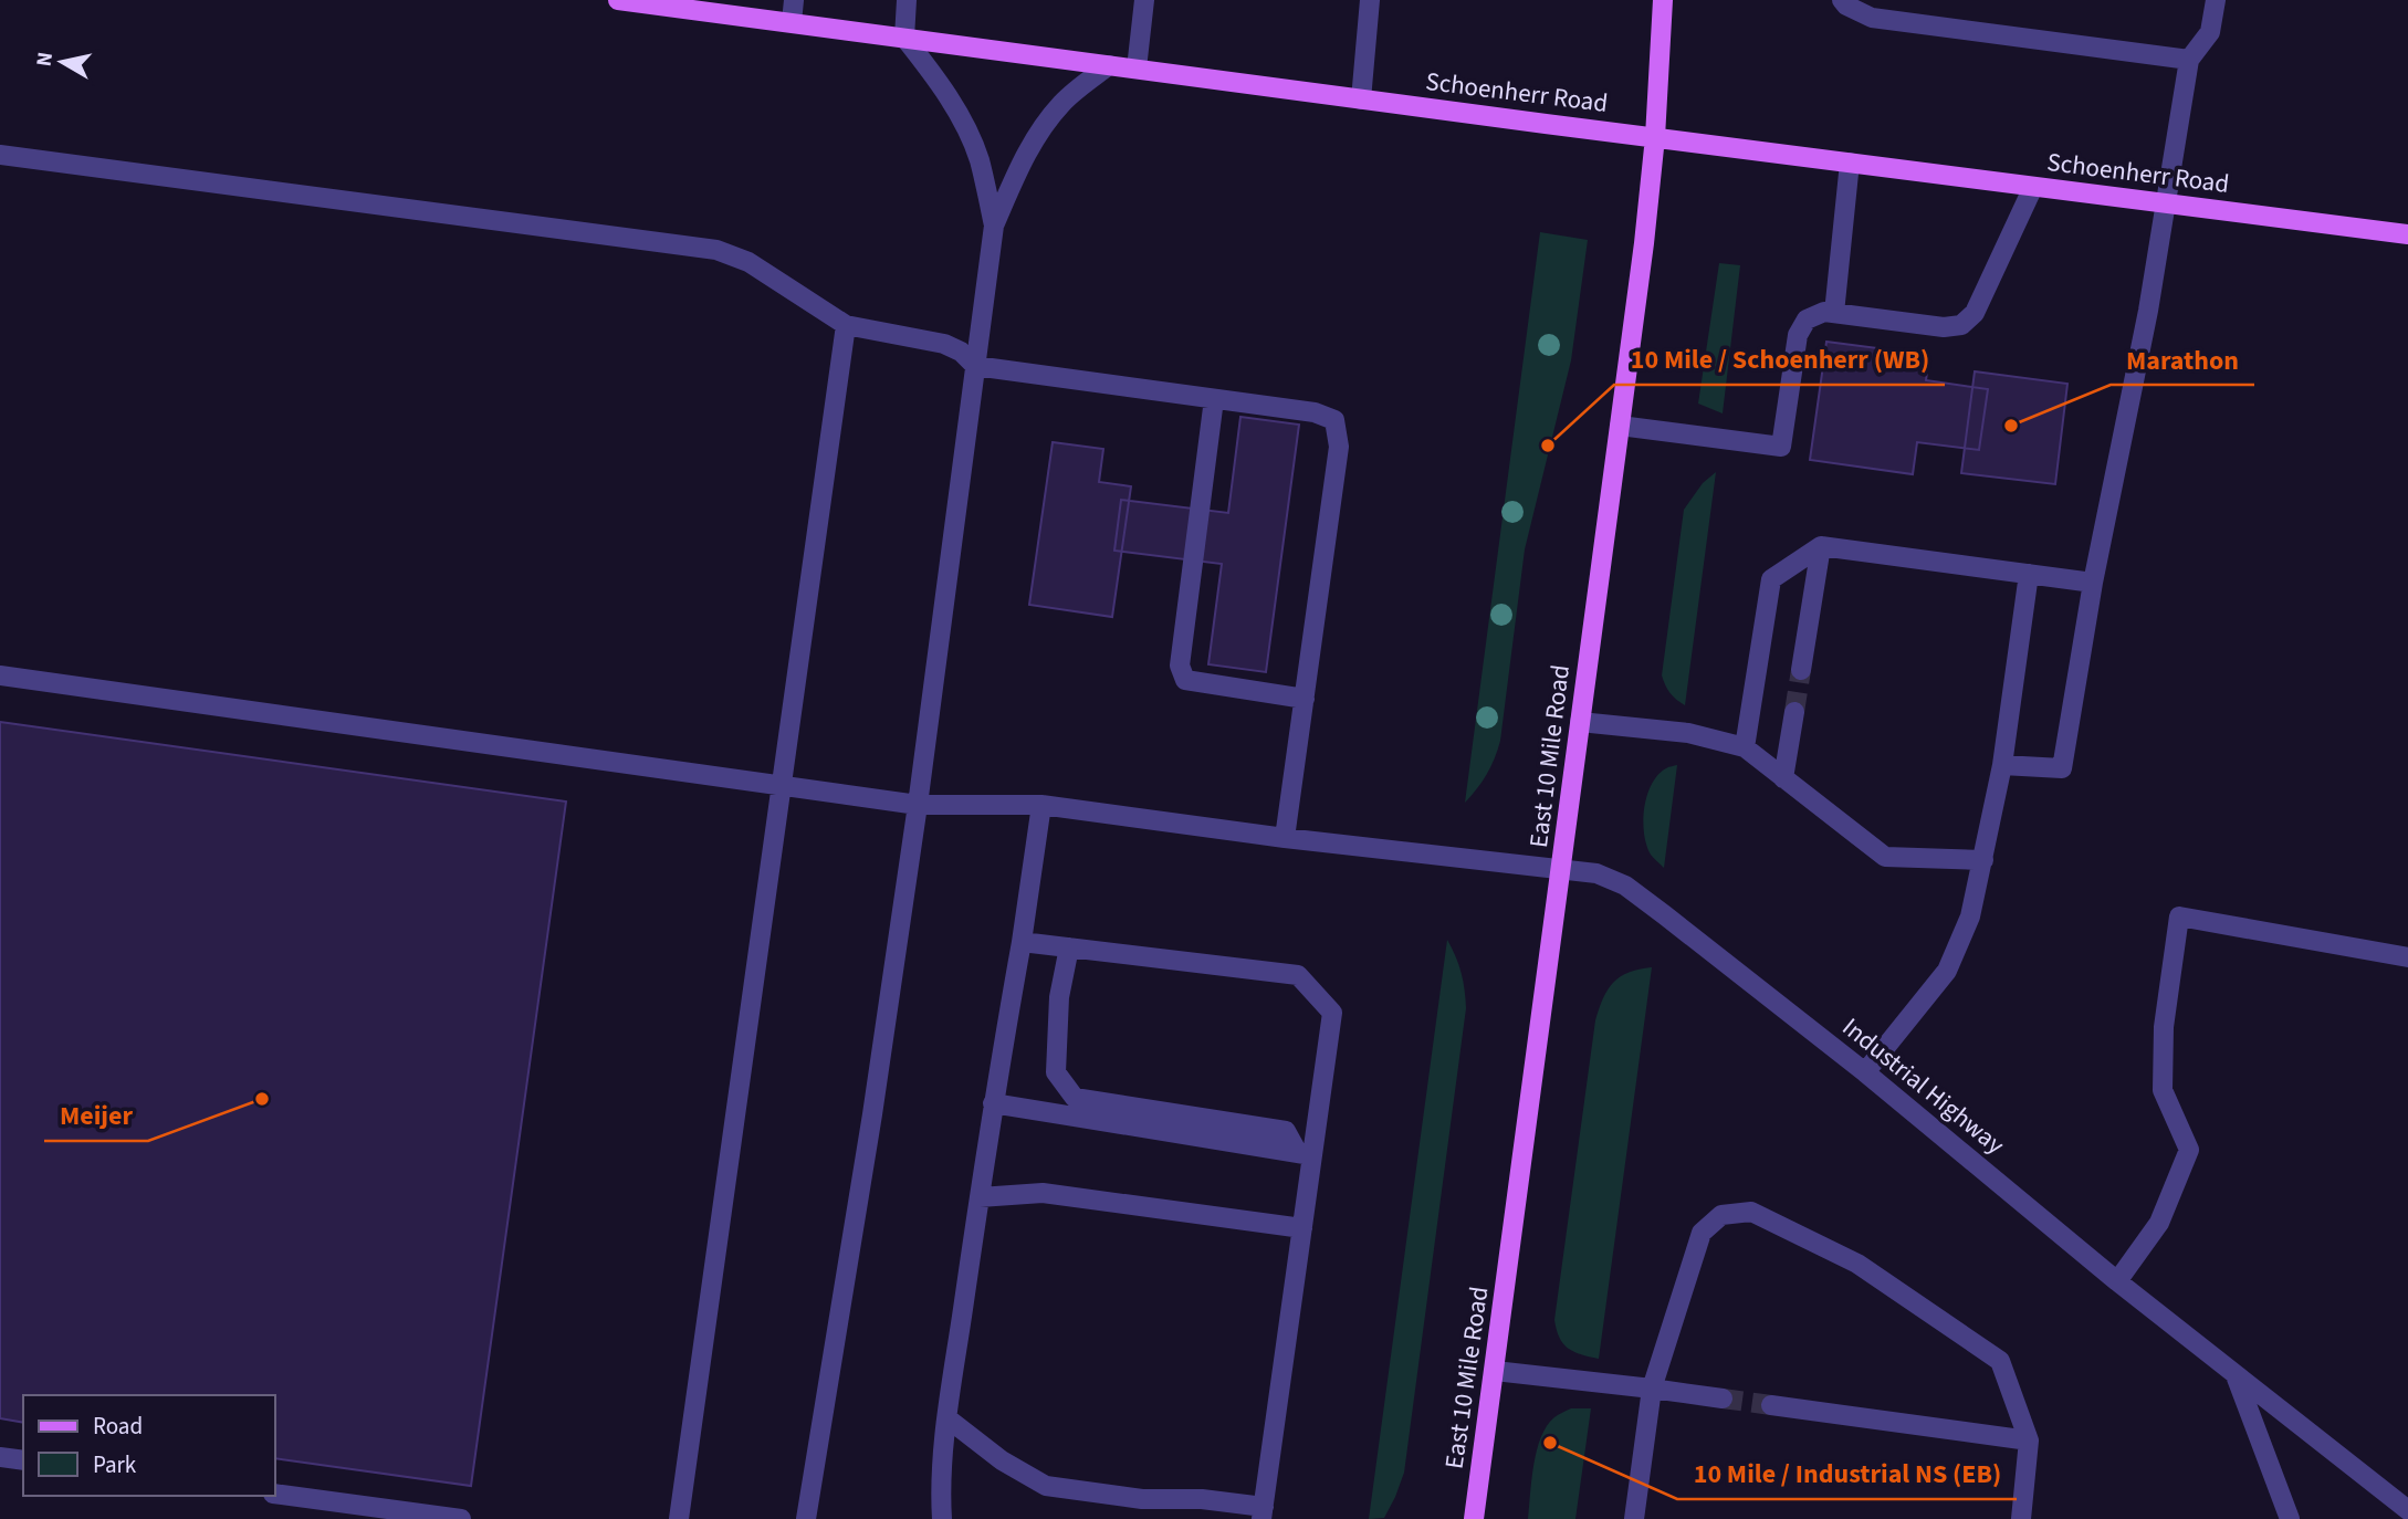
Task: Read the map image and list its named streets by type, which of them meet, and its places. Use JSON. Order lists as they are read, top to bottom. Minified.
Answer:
{"streets":{"main road":["Schoenherr Road","East 10 Mile Road"],"street":["Industrial Highway"]},"crossings":[["Schoenherr Road","East 10 Mile Road"],["East 10 Mile Road","Industrial Highway"]],"places":["Marathon","10 Mile / Schoenherr (WB)","Meijer","10 Mile / Industrial NS (EB)"],"legend":["Road","Park"],"north":"left"}
